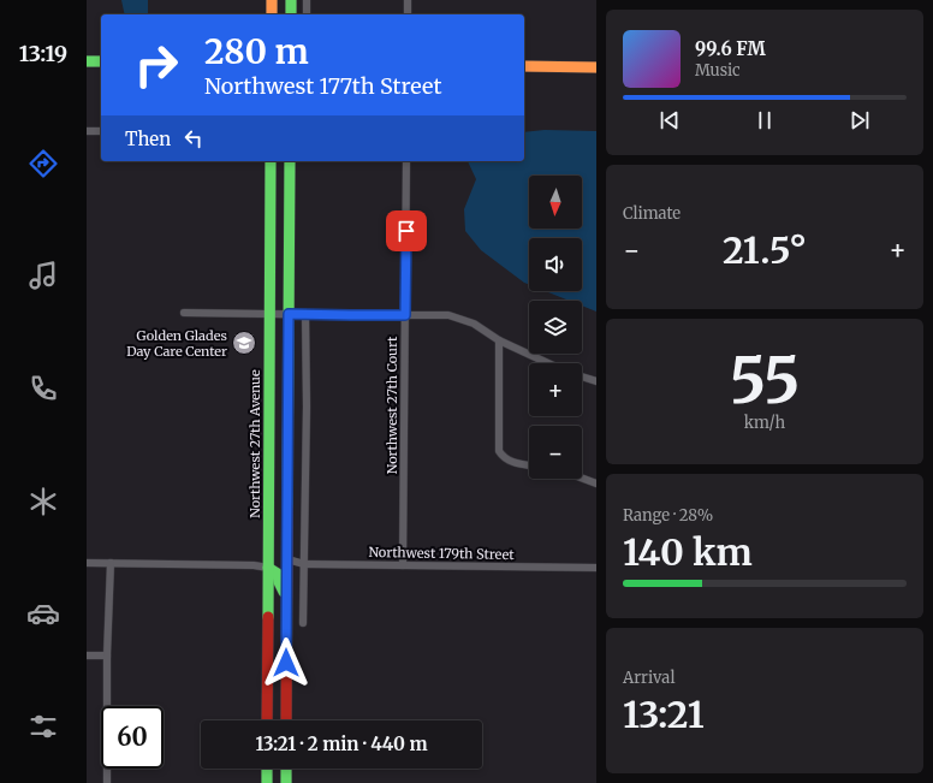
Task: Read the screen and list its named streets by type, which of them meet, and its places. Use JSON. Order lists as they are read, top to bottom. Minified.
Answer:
{"streets":{"main road":["Northwest 27th Avenue"],"street":["Northwest 27th Court","Northwest 179th Street"]},"crossings":[["Northwest 27th Court","Northwest 179th Street"]],"places":{"school or university":["Golden Glades Day Care Center"]},"north":"bottom","page":{"tabs":"13:19","turn":["280 m","Northwest 177th Street"],"song":["99.6 FM","Music"],"then":"Then","tile":["Climate",["55","km/h"],["Range · 28%","140 km"],["Arrival","13:21"]],"map_buttons":["+","−"],"heat":["−","21.5°","+"],"limit":"60","trip":"13:21 · 2 min · 440 m"}}
